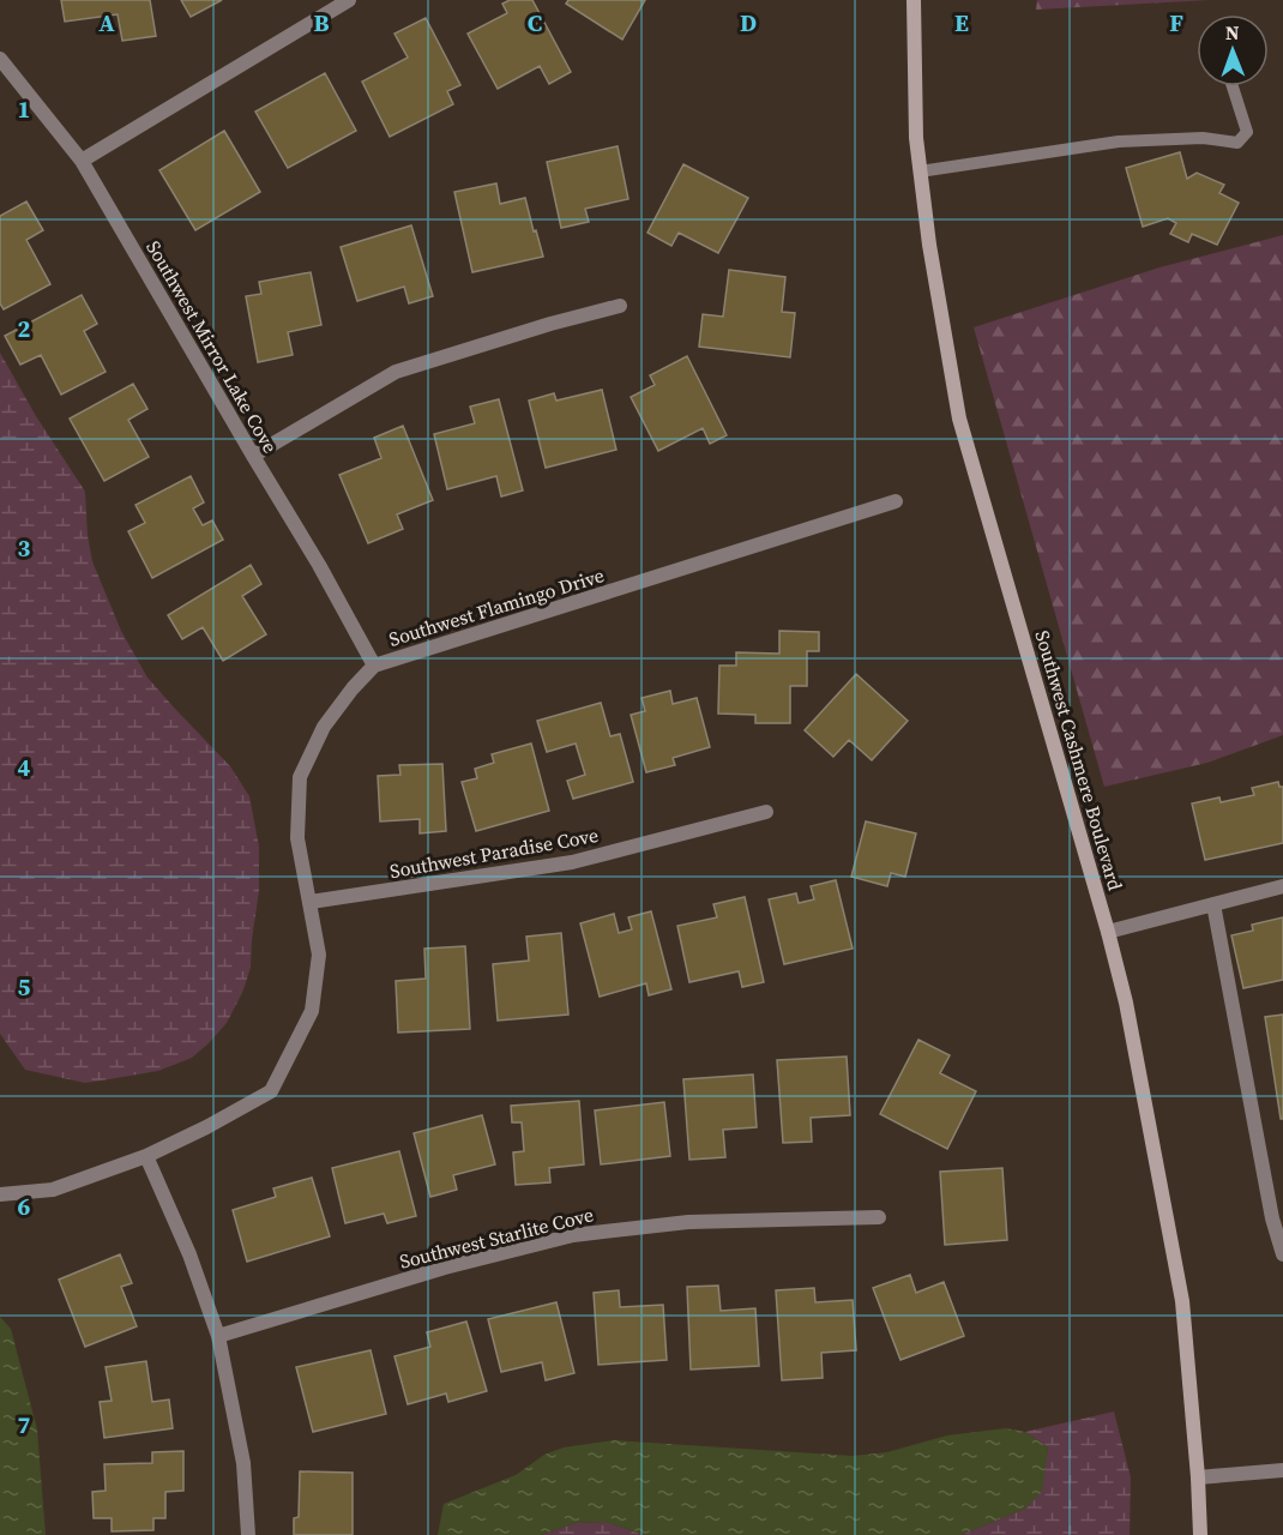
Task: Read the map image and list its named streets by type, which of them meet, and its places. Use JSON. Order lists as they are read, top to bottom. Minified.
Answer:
{"streets":{"street":["Southwest Mirror Lake Cove","Southwest Flamingo Drive","Southwest Cashmere Boulevard","Southwest Paradise Cove","Southwest Starlite Cove"]},"crossings":[["Southwest Mirror Lake Cove","Southwest Flamingo Drive"],["Southwest Flamingo Drive","Southwest Paradise Cove"]],"north":"top","grid":{"columns":["A","B","C","D","E","F"],"rows":["1","2","3","4","5","6","7"]}}
